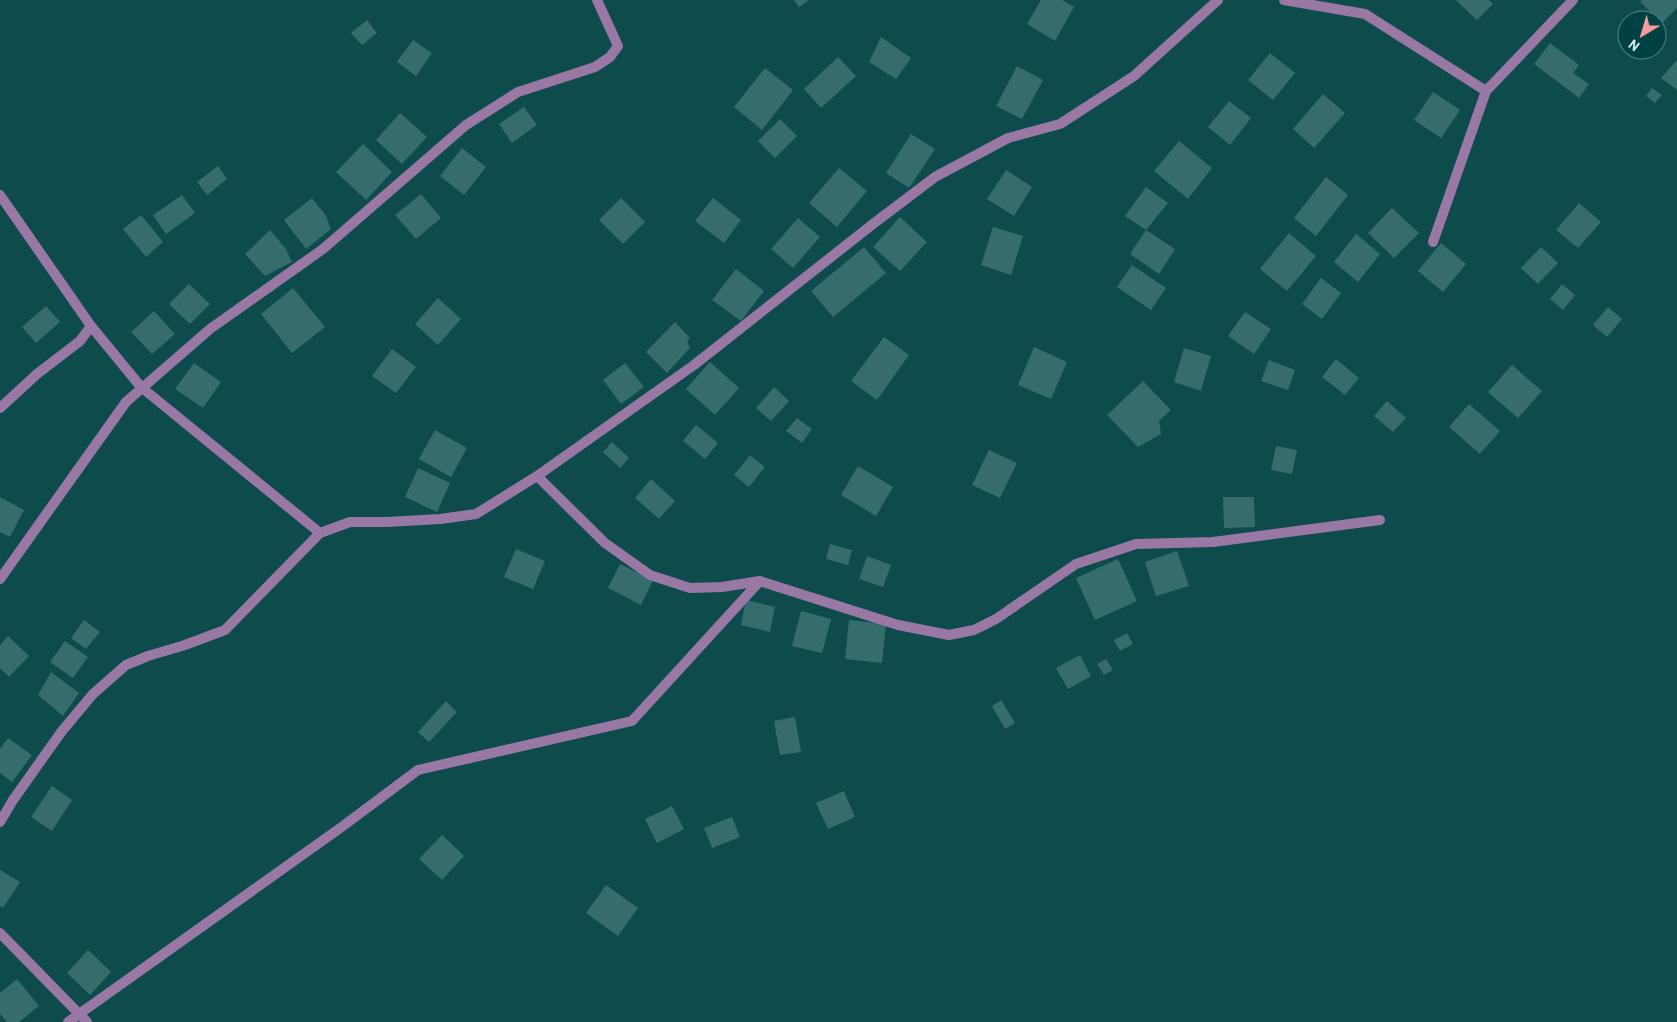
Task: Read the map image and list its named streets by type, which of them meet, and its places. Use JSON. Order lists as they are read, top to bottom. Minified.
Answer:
{"north":"bottom left"}
